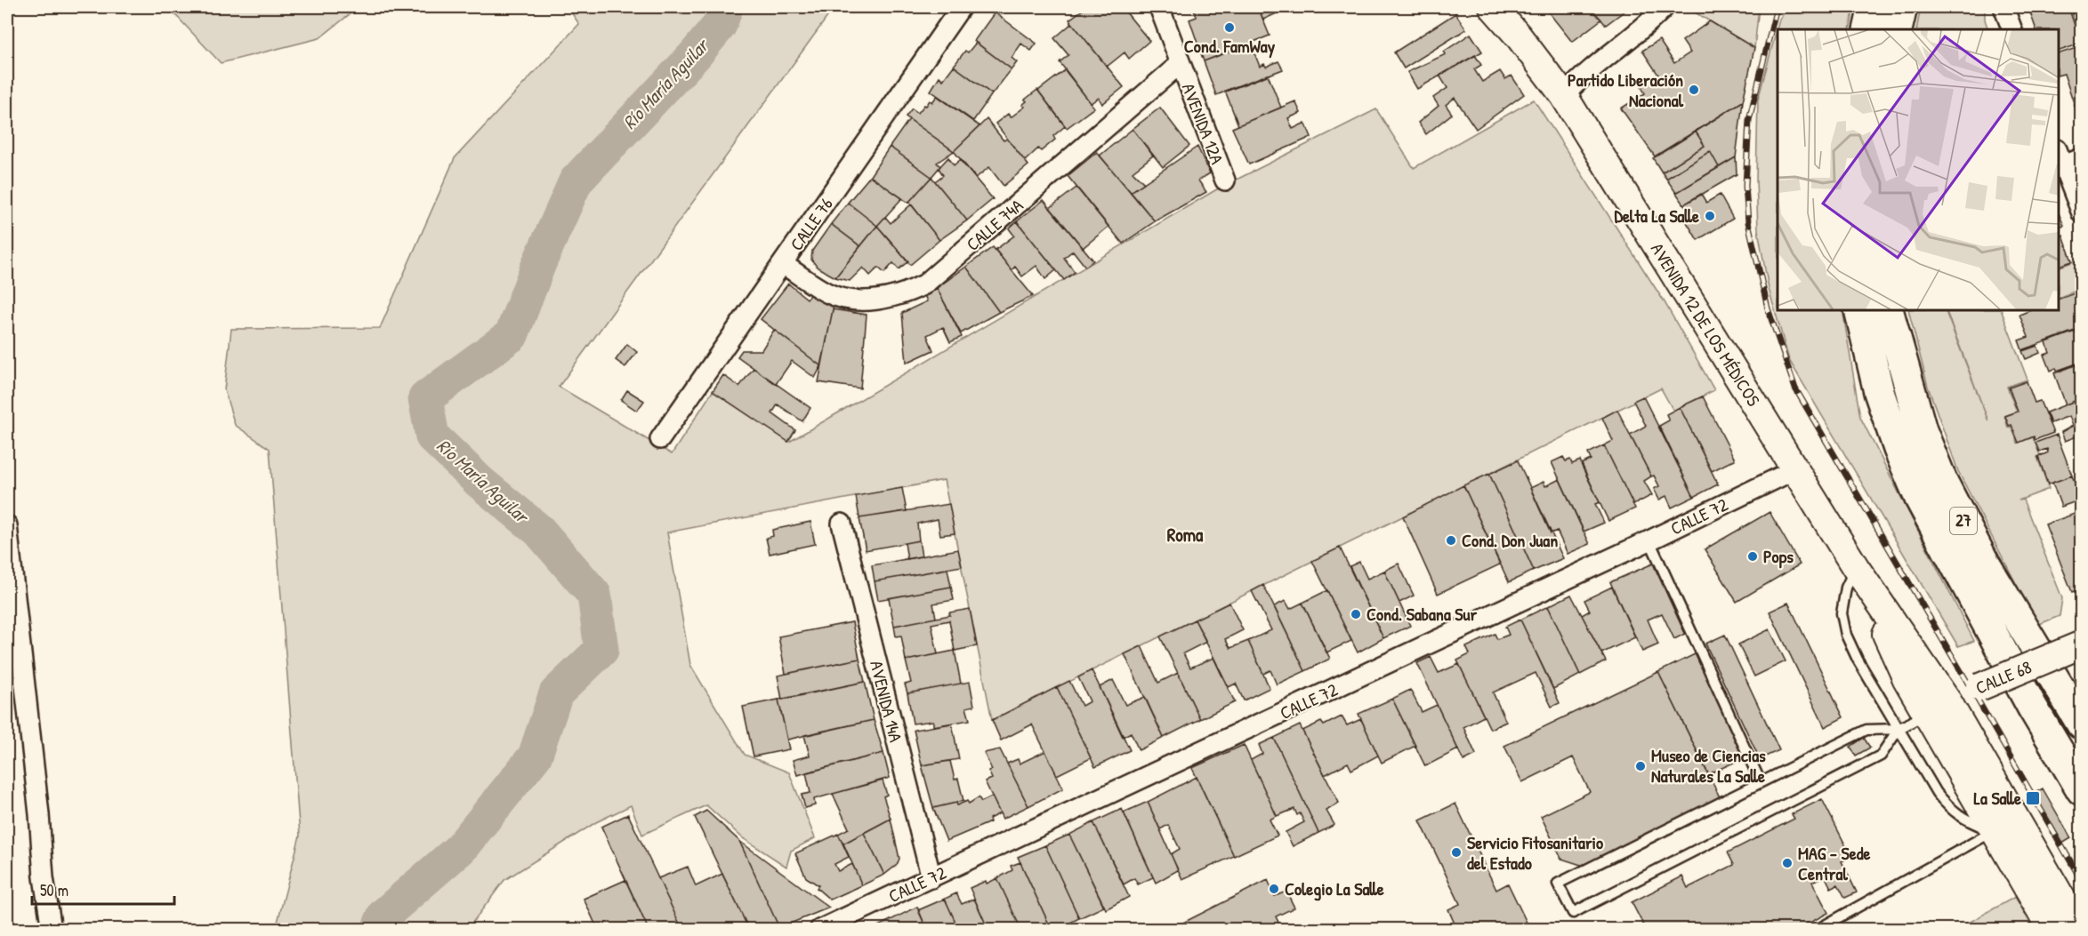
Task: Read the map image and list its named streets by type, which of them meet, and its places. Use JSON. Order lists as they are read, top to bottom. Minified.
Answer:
{"streets":{"highway":["27"],"main road":["AVENIDA 12 DE LOS MÉDICOS","CALLE 68"],"street":["AVENIDA 12A","CALLE 76","CALLE 74A","CALLE 72","AVENIDA 14A"]},"crossings":[["AVENIDA 12A","CALLE 74A"],["CALLE 76","CALLE 74A"],["AVENIDA 12 DE LOS MÉDICOS","CALLE 72"],["AVENIDA 12 DE LOS MÉDICOS","CALLE 68"],["CALLE 72","AVENIDA 14A"]],"districts":["Roma"],"water":["Río María Aguilar"],"places":{"other":["Cond. FamWay","Partido Liberación Nacional","Delta La Salle","Cond. Don Juan","Pops","Cond. Sabana Sur","Museo de Ciencias Naturales La Salle","Servicio Fitosanitario del Estado","MAG - Sede Central","Colegio La Salle"],"transit":["La Salle"]},"scale_bar":"50 m"}
